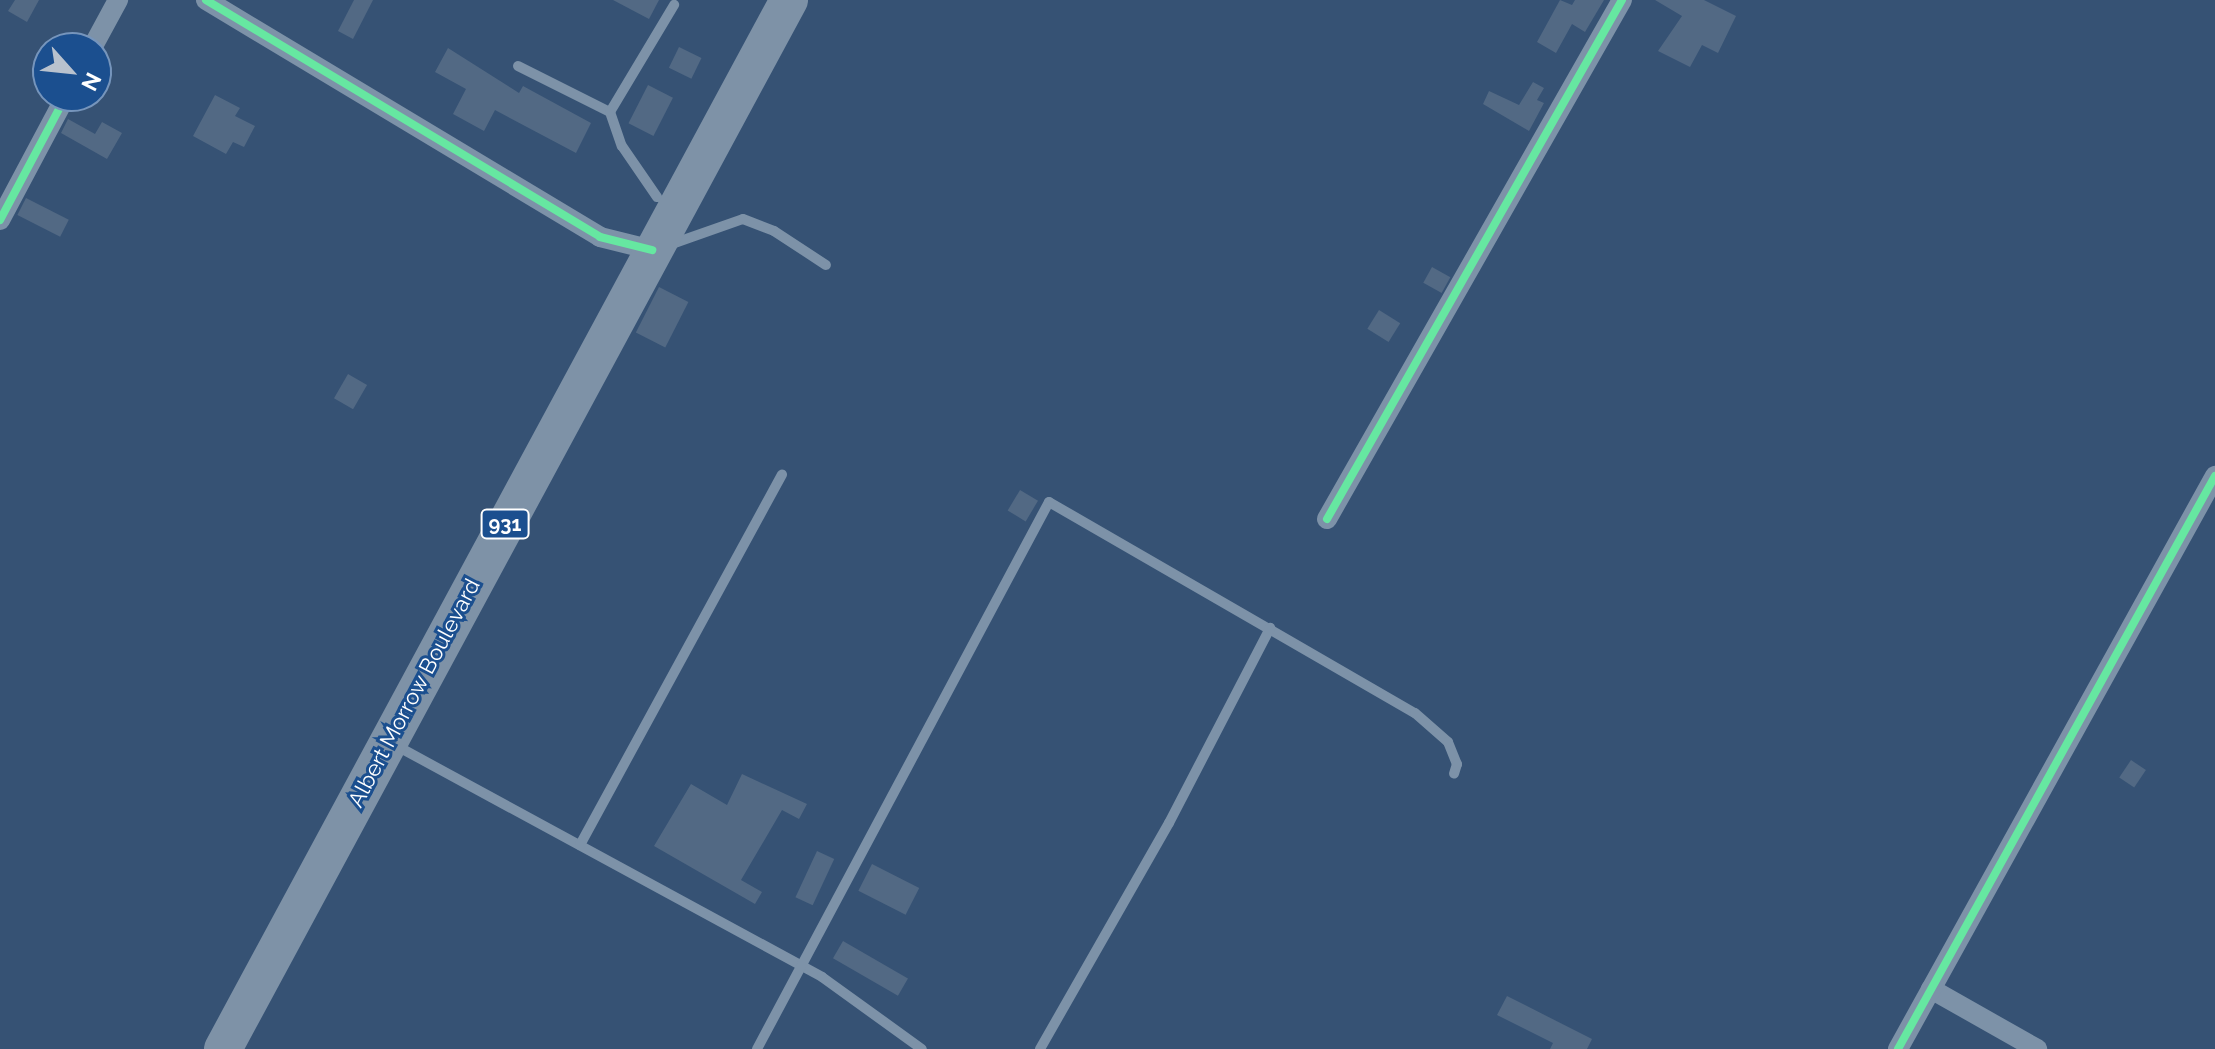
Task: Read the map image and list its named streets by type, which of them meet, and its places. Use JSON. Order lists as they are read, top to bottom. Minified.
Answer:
{"streets":{"highway":["931","Albert Morrow Boulevard"]},"north":"bottom right"}
